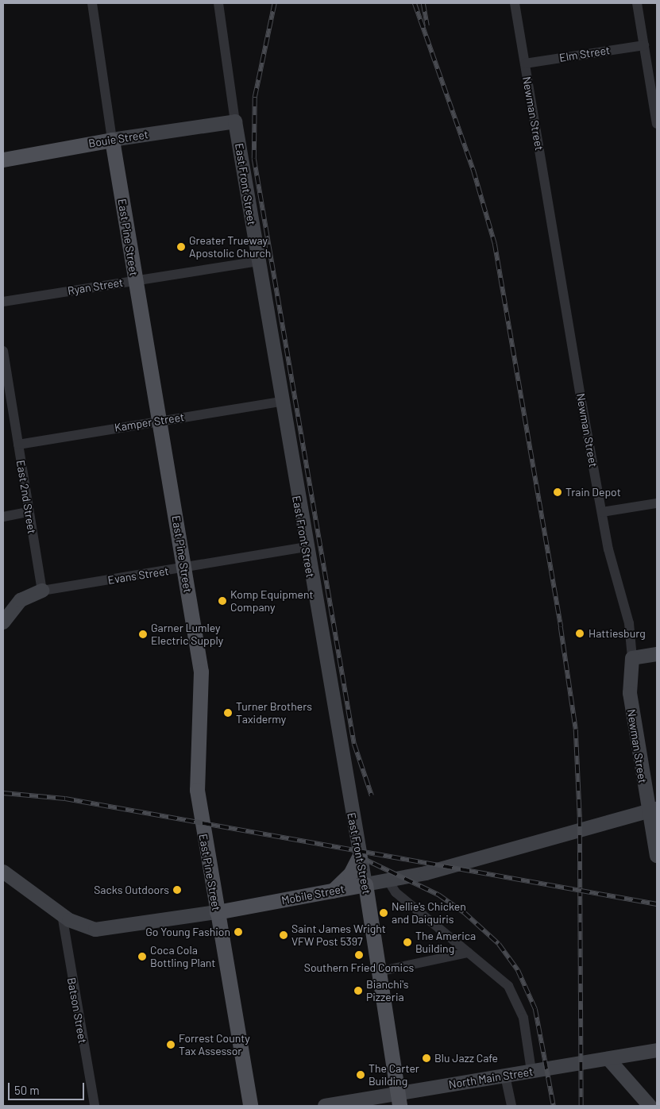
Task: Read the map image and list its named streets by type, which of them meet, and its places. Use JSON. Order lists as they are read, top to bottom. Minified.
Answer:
{"streets":{"main road":["Bouie Street","East Front Street","East Pine Street","Mobile Street"],"street":["Elm Street","Newman Street","Ryan Street","Kamper Street","East 2nd Street","Evans Street","Batson Street","North Main Street"]},"crossings":[["Elm Street","Newman Street"],["Newman Street","Mobile Street"],["Bouie Street","East Front Street"],["Bouie Street","East Pine Street"],["East Front Street","Ryan Street"],["East Front Street","Kamper Street"],["East Front Street","Evans Street"],["East Front Street","Mobile Street"],["East Front Street","North Main Street"],["East Pine Street","Ryan Street"],["East Pine Street","Kamper Street"],["East Pine Street","Evans Street"],["East Pine Street","Mobile Street"],["Kamper Street","East 2nd Street"],["East 2nd Street","Evans Street"],["Mobile Street","Batson Street"]],"places":["Greater Trueway Apostolic Church","Train Depot","Komp Equipment Company","Hattiesburg","Garner Lumley Electric Supply","Turner Brothers Taxidermy","Sacks Outdoors","Nellie's Chicken and Daiquiris","Go Young Fashion","Saint James Wright VFW Post 5397","The America Building","Southern Fried Comics","Coca Cola Bottling Plant","Bianchi's Pizzeria","Forrest County Tax Assessor","Blu Jazz Cafe","The Carter Building"],"scale_bar":"50 m"}
